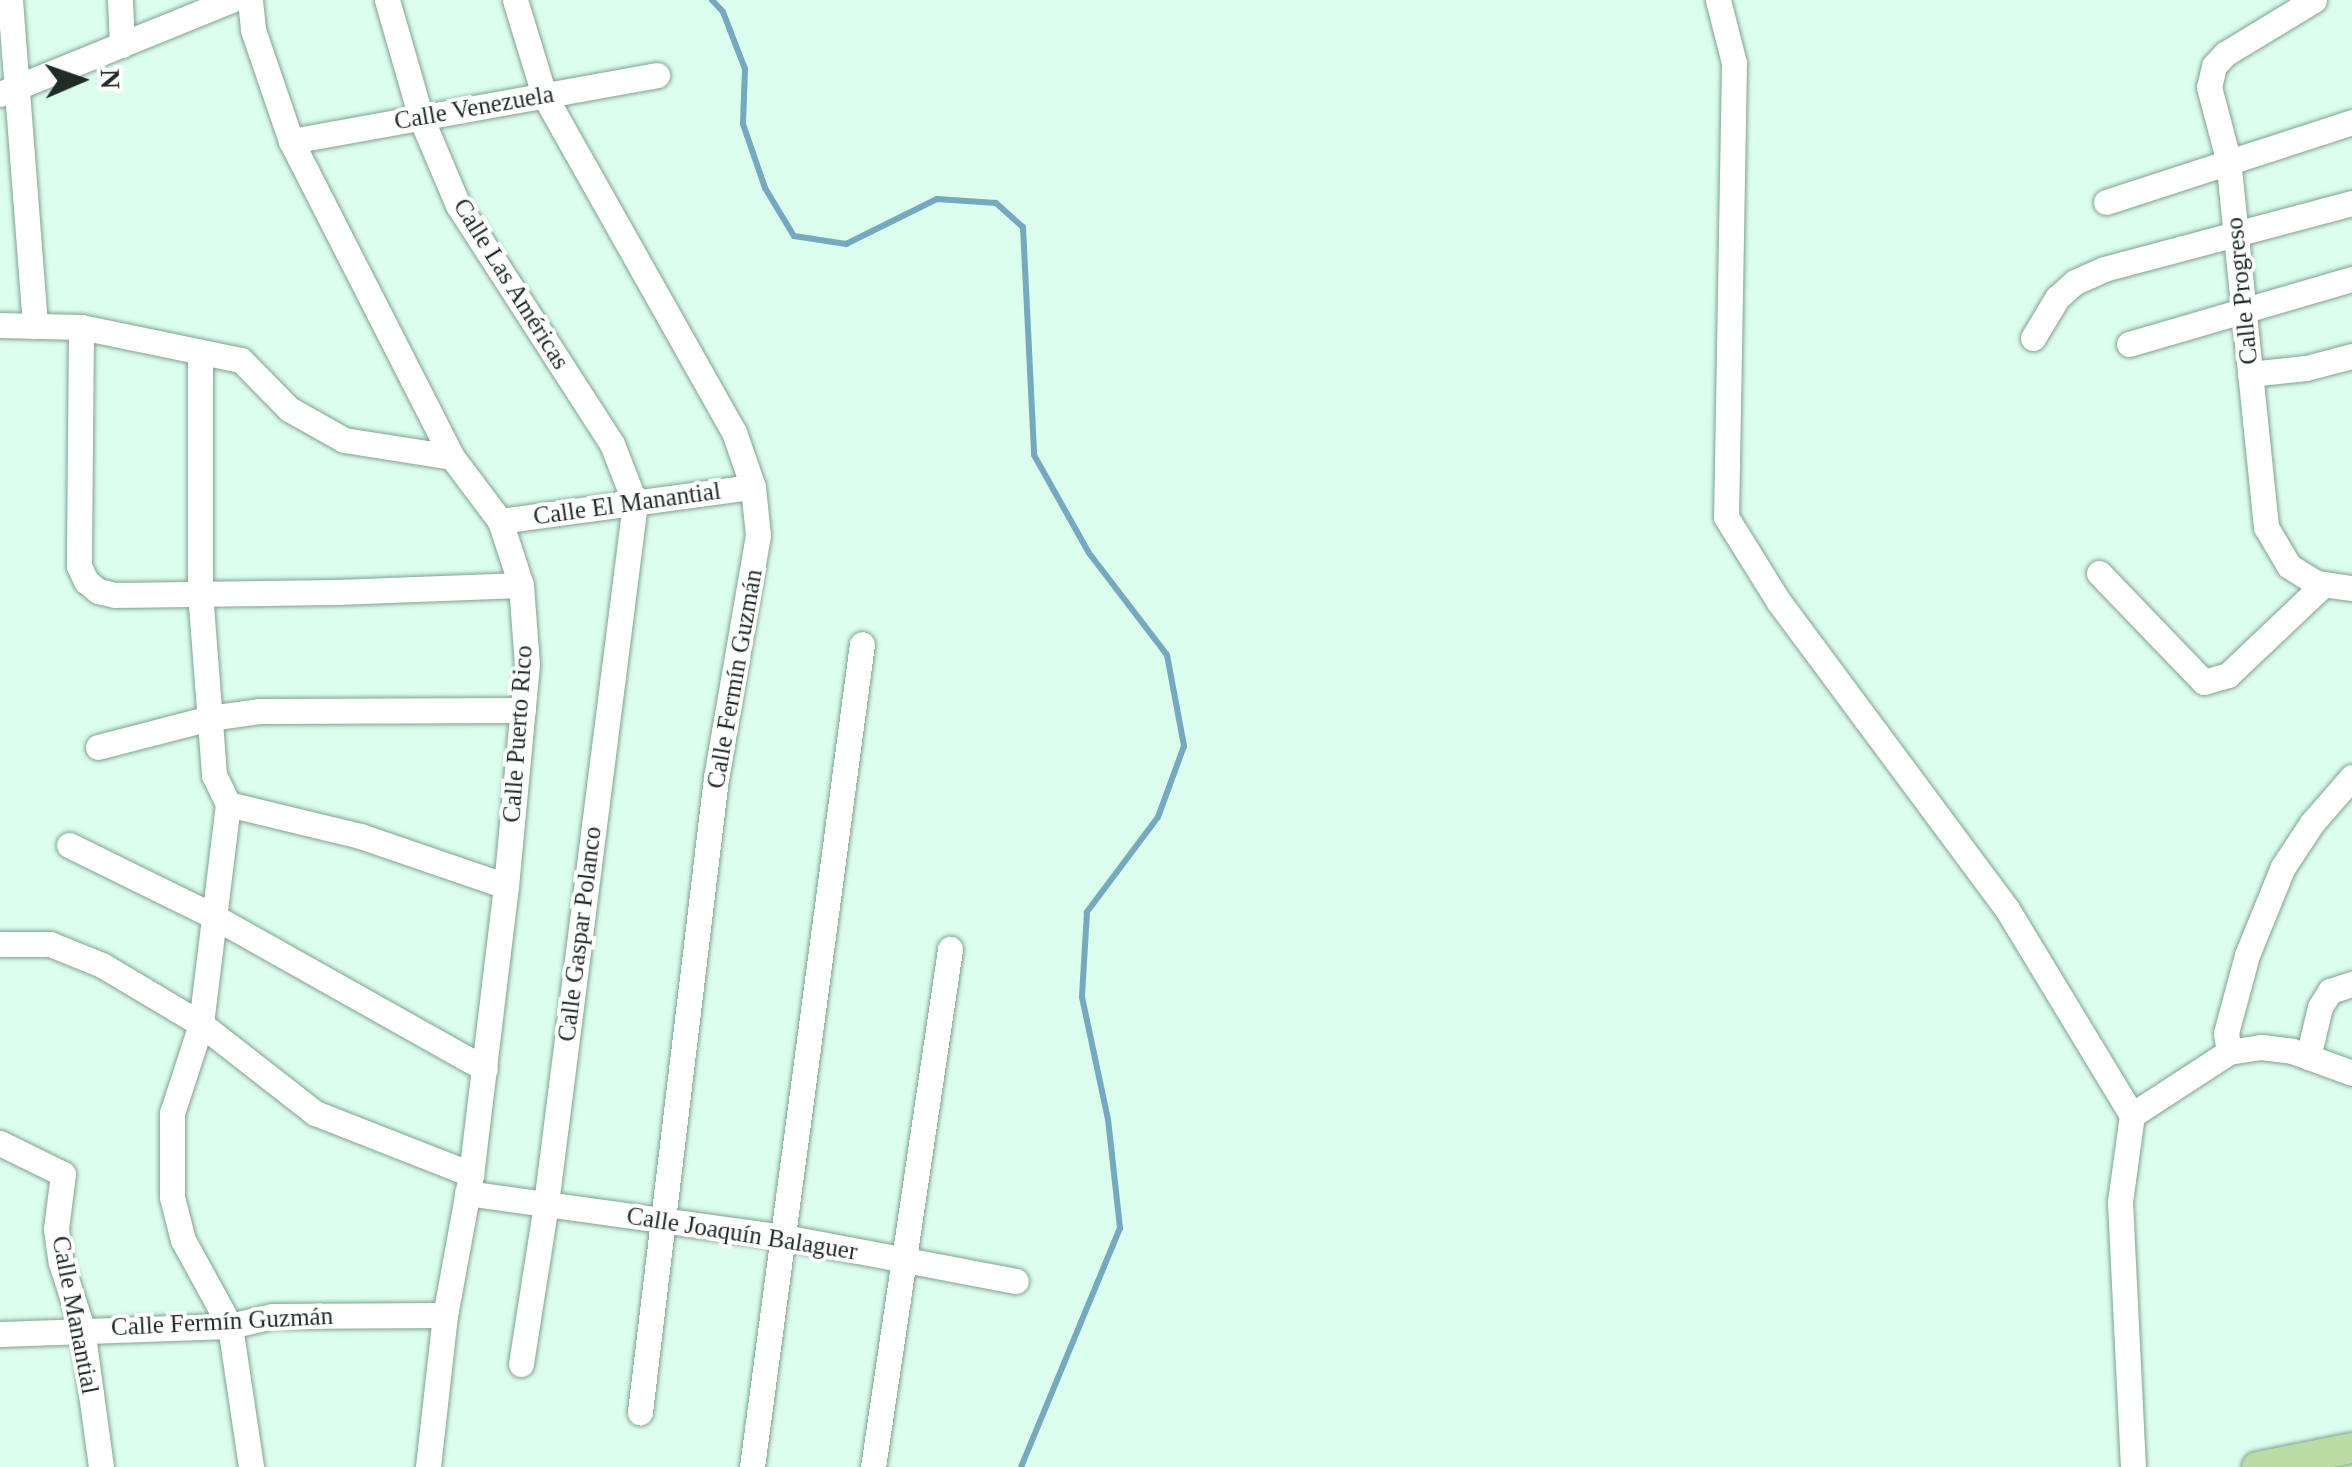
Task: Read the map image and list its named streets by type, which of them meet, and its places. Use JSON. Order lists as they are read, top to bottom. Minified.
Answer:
{"streets":{"street":["Calle Venezuela","Calle Las Américas","Calle Progreso","Calle El Manantial","Calle Fermín Guzmán","Calle Puerto Rico","Calle Gaspar Polanco","Calle Joaquín Balaguer","Calle Manantial"]},"crossings":[["Calle Venezuela","Calle Las Américas"],["Calle Venezuela","Calle Fermín Guzmán"],["Calle Venezuela","Calle Puerto Rico"],["Calle Las Américas","Calle El Manantial"],["Calle Las Américas","Calle Gaspar Polanco"],["Calle El Manantial","Calle Fermín Guzmán"],["Calle El Manantial","Calle Puerto Rico"],["Calle El Manantial","Calle Gaspar Polanco"],["Calle Fermín Guzmán","Calle Puerto Rico"],["Calle Fermín Guzmán","Calle Joaquín Balaguer"],["Calle Fermín Guzmán","Calle Manantial"],["Calle Puerto Rico","Calle Joaquín Balaguer"],["Calle Gaspar Polanco","Calle Joaquín Balaguer"]],"north":"right"}
